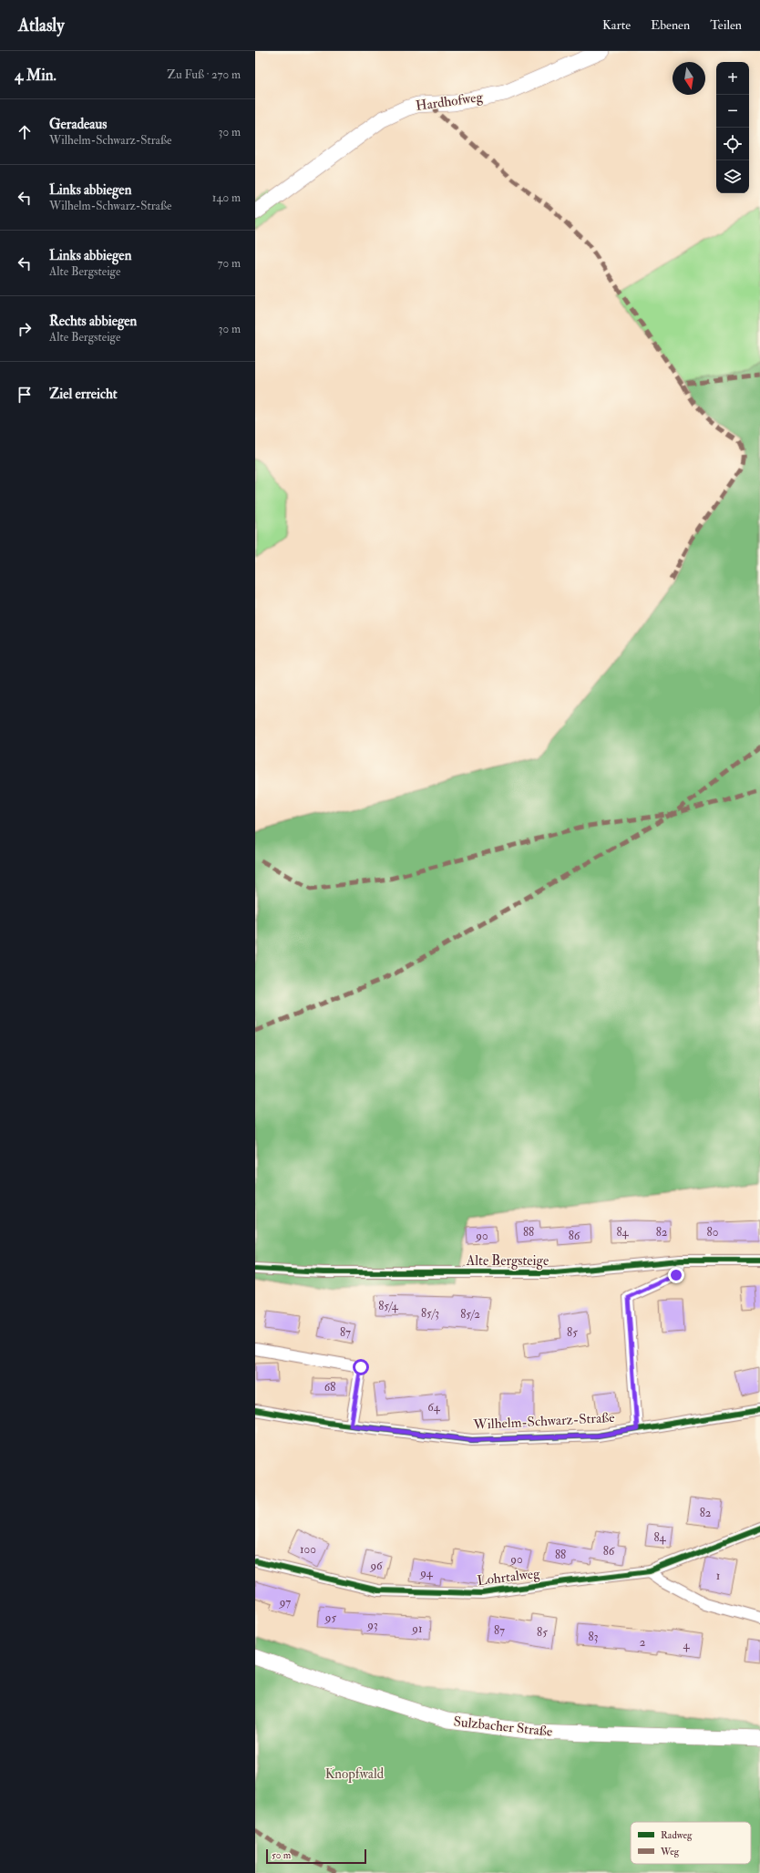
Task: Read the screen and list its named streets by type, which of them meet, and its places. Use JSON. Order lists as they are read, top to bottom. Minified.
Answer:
{"streets":{"main road":["Hardhofweg","Sulzbacher Straße"],"street":["Alte Bergsteige","Wilhelm-Schwarz-Straße","Lohrtalweg"]},"parks":["Knopfwald"],"house_numbers":["88","84","82","80","90","86","85/4","85/3","85/2","87","85","68","64","82","84","100","86","88","90","96","94","1","97","95","93","91","87","85","83","2","4"],"legend":["Radweg","Weg"],"scale_bar":"50 m","north":"bottom","page":{"header":"Atlasly","nav":["Karte","Ebenen","Teilen"],"heading":["4 Min.","Zu Fuß · 270 m"],"map_buttons":["+","−"],"list":[["Geradeaus","Wilhelm-Schwarz-Straße","30 m"],["Links abbiegen","Wilhelm-Schwarz-Straße","140 m"],["Links abbiegen","Alte Bergsteige","70 m"],["Rechts abbiegen","Alte Bergsteige","30 m"],"Ziel erreicht"],"scale":"50 m"}}
